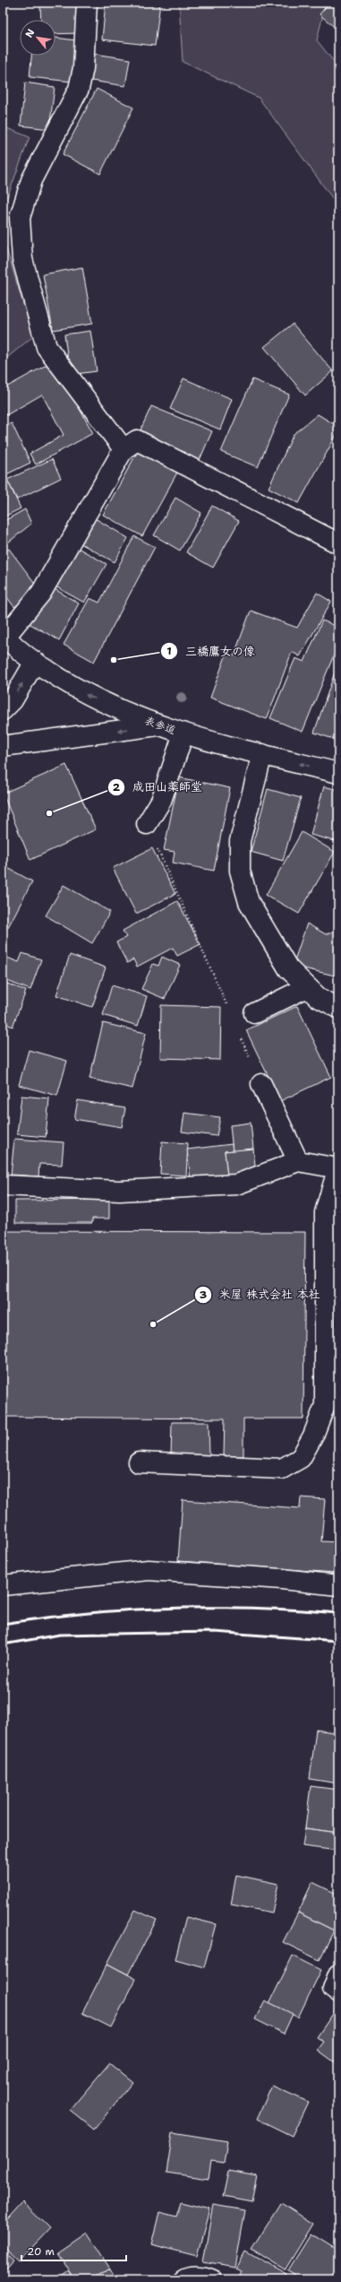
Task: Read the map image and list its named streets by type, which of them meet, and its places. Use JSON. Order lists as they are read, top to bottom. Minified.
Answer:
{"streets":{"street":["表参道"]},"one_way":["表参道"],"places":["三橋鷹女の像","成田山薬師堂","米屋 株式会社 本社"],"scale_bar":"20 m","north":"top left"}
